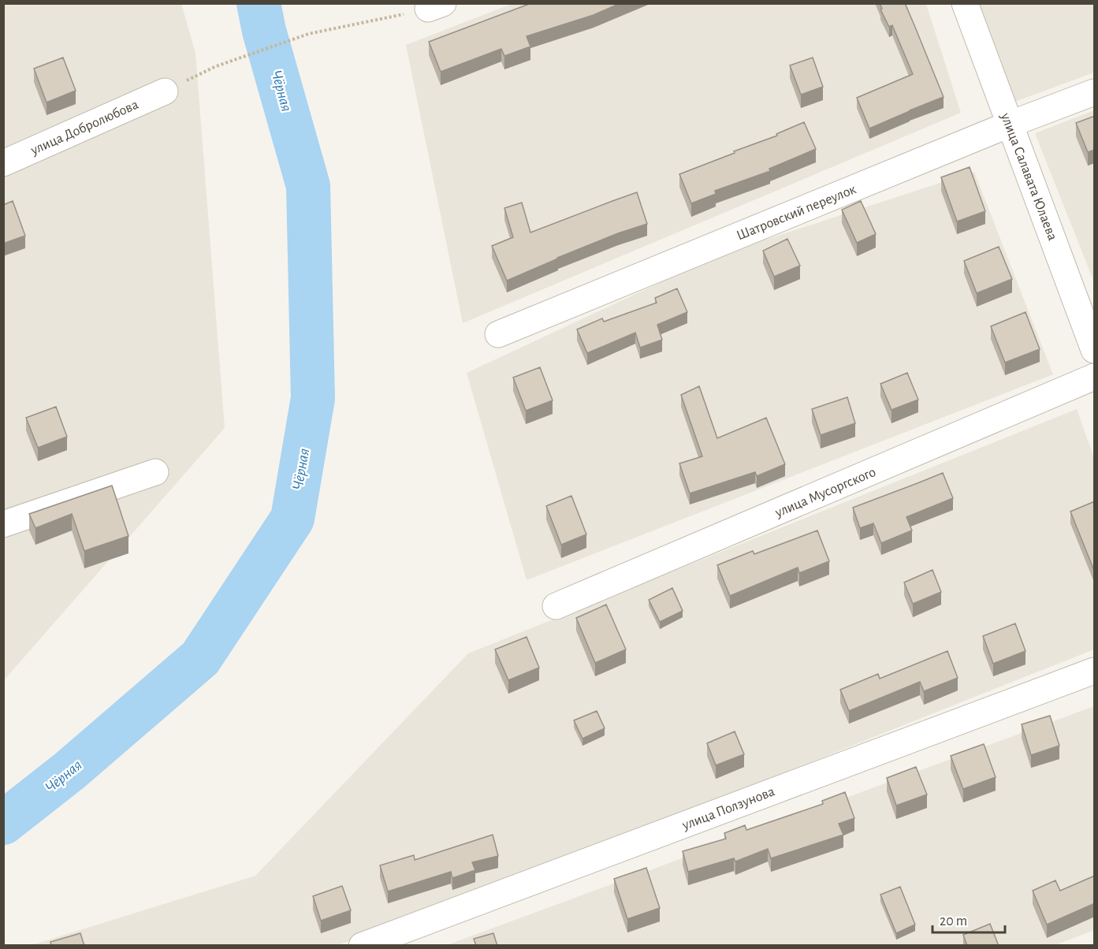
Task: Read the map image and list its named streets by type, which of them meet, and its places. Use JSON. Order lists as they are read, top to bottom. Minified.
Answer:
{"streets":{"street":["улица Добролюбова","улица Салавата Юлаева","Шатровский переулок","улица Мусоргского","улица Ползунова"]},"crossings":[["улица Салавата Юлаева","Шатровский переулок"]],"water":["Чёрная"],"scale_bar":"20 m"}
